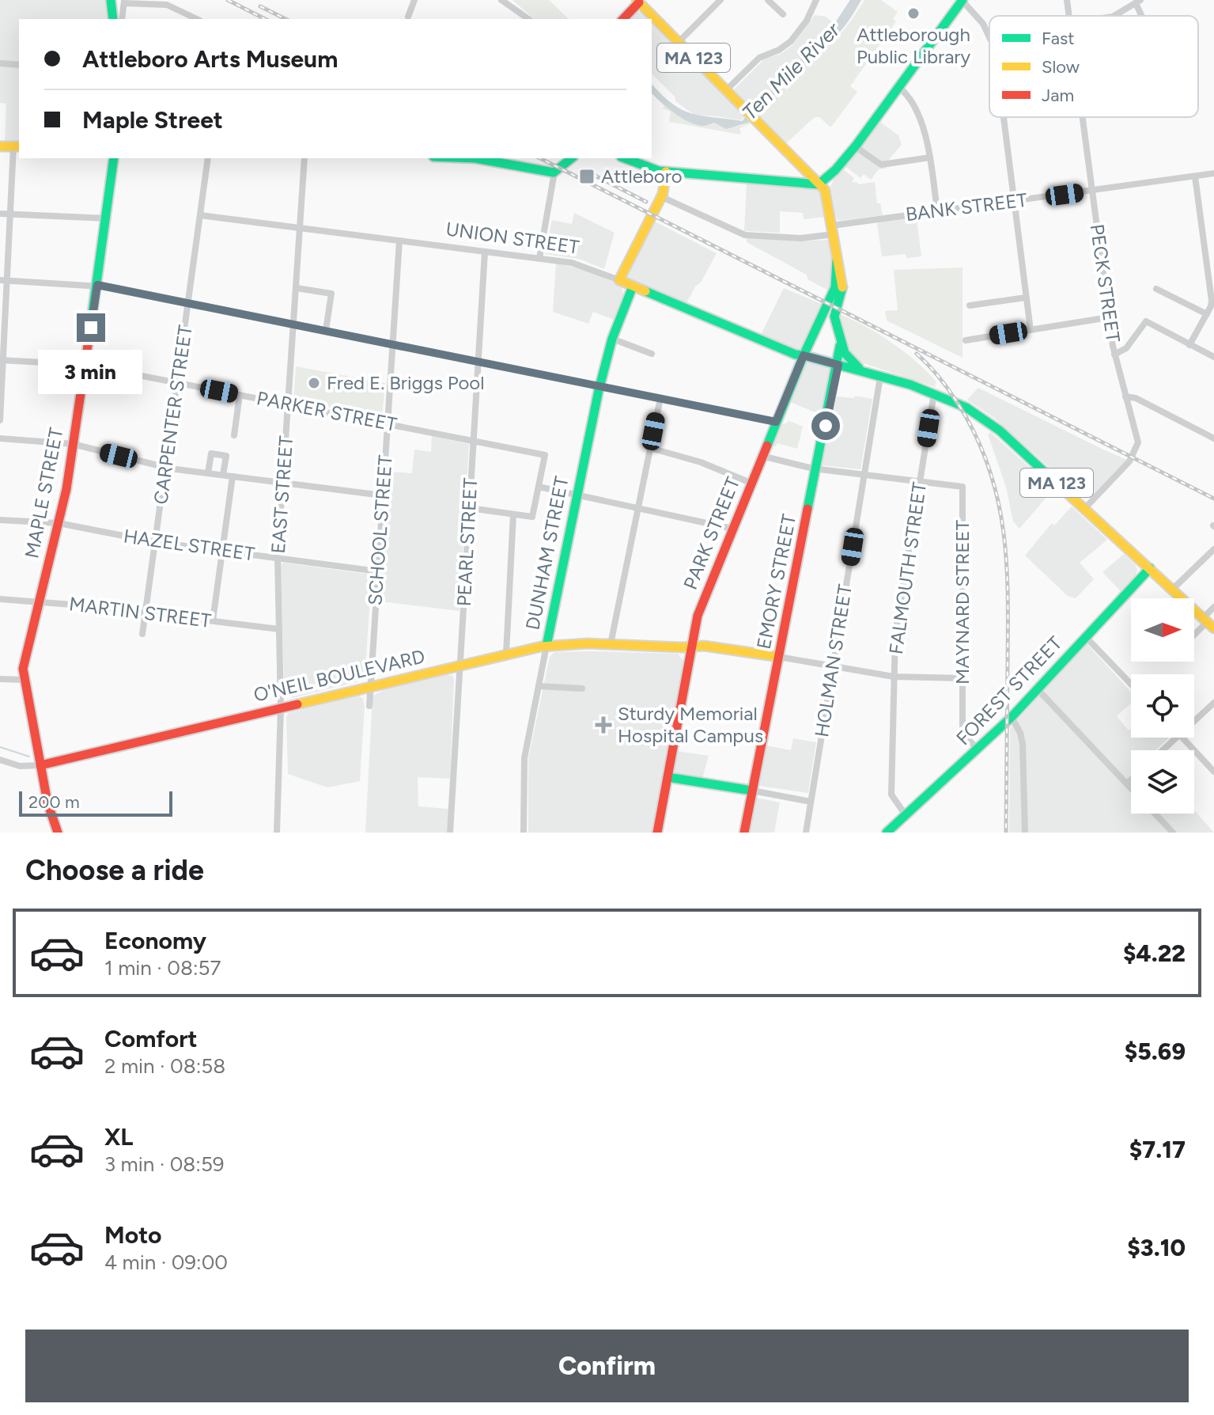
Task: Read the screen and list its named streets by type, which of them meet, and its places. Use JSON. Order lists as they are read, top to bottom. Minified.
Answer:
{"streets":{"main road":["MA 123","UNION STREET","MAPLE STREET","PARK STREET","DUNHAM STREET","EMORY STREET","O'NEIL BOULEVARD","FOREST STREET"],"street":["BANK STREET","PECK STREET","PARKER STREET","CARPENTER STREET","EAST STREET","SCHOOL STREET","PEARL STREET","HAZEL STREET","FALMOUTH STREET","MAYNARD STREET","MARTIN STREET","HOLMAN STREET"]},"crossings":[["MA 123","UNION STREET"],["MA 123","PECK STREET"],["MA 123","PARK STREET"],["MA 123","FALMOUTH STREET"],["MA 123","EMORY STREET"],["MA 123","HOLMAN STREET"],["MA 123","FOREST STREET"],["BANK STREET","PECK STREET"],["BANK STREET","PARK STREET"],["UNION STREET","CARPENTER STREET"],["UNION STREET","EAST STREET"],["UNION STREET","SCHOOL STREET"],["UNION STREET","PARK STREET"],["UNION STREET","PEARL STREET"],["UNION STREET","DUNHAM STREET"],["PARKER STREET","CARPENTER STREET"],["PARKER STREET","MAPLE STREET"],["PARKER STREET","EAST STREET"],["PARKER STREET","SCHOOL STREET"],["PARKER STREET","PEARL STREET"],["CARPENTER STREET","HAZEL STREET"],["CARPENTER STREET","MARTIN STREET"],["MAPLE STREET","HAZEL STREET"],["MAPLE STREET","MARTIN STREET"],["MAPLE STREET","O'NEIL BOULEVARD"],["EAST STREET","HAZEL STREET"],["EAST STREET","MARTIN STREET"],["EAST STREET","O'NEIL BOULEVARD"],["SCHOOL STREET","HAZEL STREET"],["SCHOOL STREET","O'NEIL BOULEVARD"],["PARK STREET","EMORY STREET"],["PARK STREET","O'NEIL BOULEVARD"],["PEARL STREET","O'NEIL BOULEVARD"],["DUNHAM STREET","O'NEIL BOULEVARD"],["FALMOUTH STREET","MAYNARD STREET"],["FALMOUTH STREET","FOREST STREET"],["EMORY STREET","O'NEIL BOULEVARD"],["MAYNARD STREET","FOREST STREET"]],"water":["Ten Mile River"],"places":{"other":["Attleborough Public Library","Fred E. Briggs Pool"],"transit":["Attleboro"],"health":["Sturdy Memorial Hospital Campus"]},"legend":["Fast","Slow","Jam"],"scale_bar":"200 m","north":"right","page":{"banner":["Attleboro Arts Museum","Maple Street"],"bubble":"3 min","scale":"200 m","heading":"Choose a ride","list":[{"name":"Economy","note":"1 min · 08:57","value":"$4.22"},{"name":"Comfort","note":"2 min · 08:58","value":"$5.69"},{"name":"XL","note":"3 min · 08:59","value":"$7.17"},{"name":"Moto","note":"4 min · 09:00","value":"$3.10"}],"buttons":"Confirm"}}
